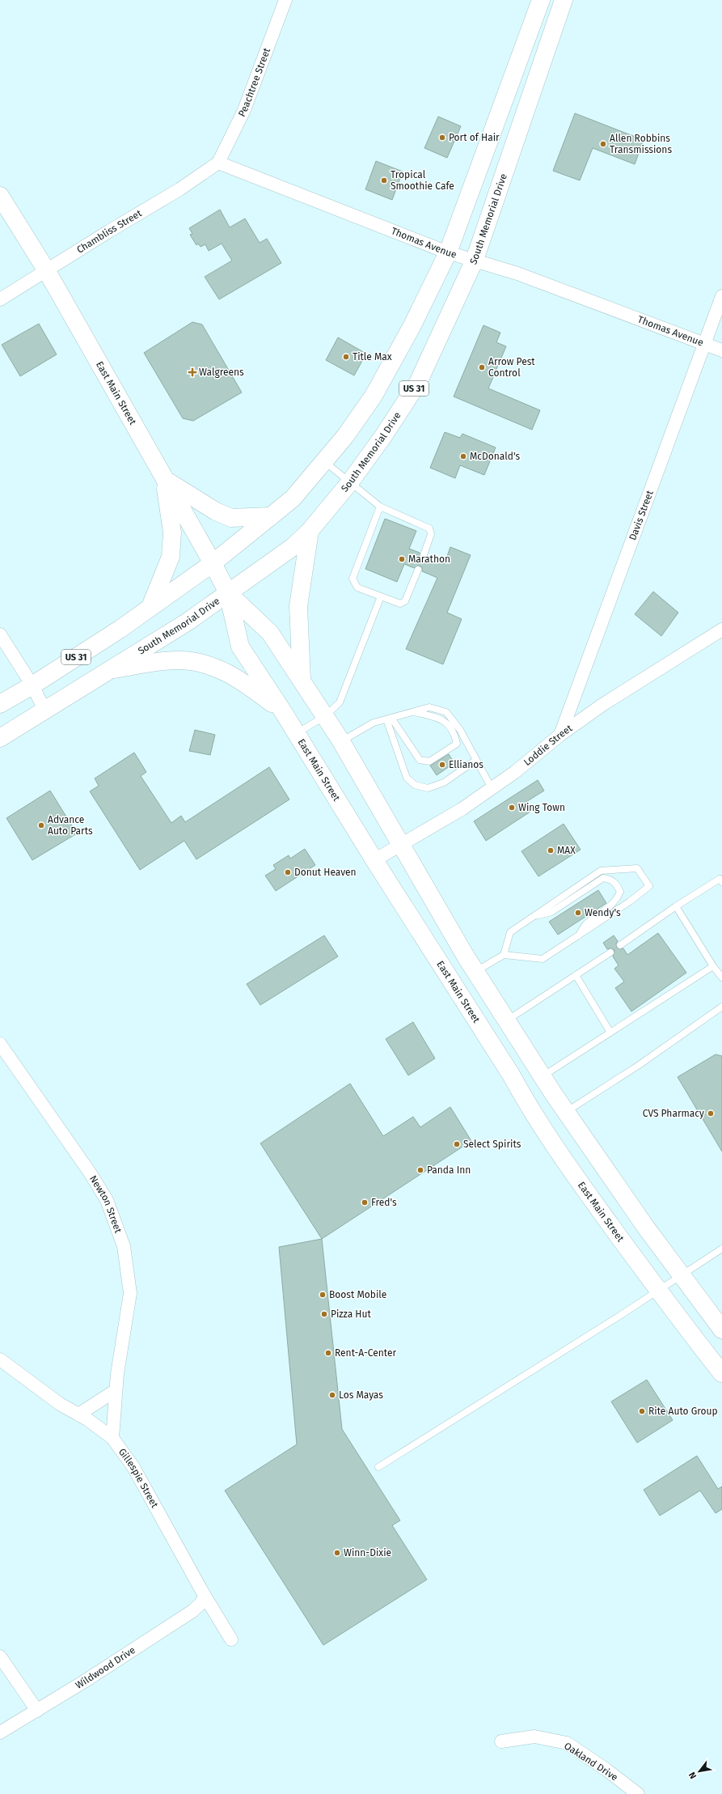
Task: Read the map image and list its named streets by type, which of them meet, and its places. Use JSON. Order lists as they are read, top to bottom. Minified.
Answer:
{"streets":{"main road":["South Memorial Drive","US 31","East Main Street"],"street":["Peachtree Street","Chambliss Street","Thomas Avenue","Davis Street","Loddie Street","Newton Street","Gillespie Street","Wildwood Drive","Oakland Drive"]},"crossings":[["Peachtree Street","Chambliss Street"],["Peachtree Street","Thomas Avenue"],["South Memorial Drive","Thomas Avenue"],["South Memorial Drive","East Main Street"],["Chambliss Street","Thomas Avenue"],["Chambliss Street","East Main Street"],["Thomas Avenue","US 31"],["Thomas Avenue","Davis Street"],["US 31","East Main Street"],["East Main Street","Loddie Street"],["Davis Street","Loddie Street"],["Newton Street","Gillespie Street"],["Gillespie Street","Wildwood Drive"]],"places":{"other":["Port of Hair","Allen Robbins Transmissions","Tropical Smoothie Cafe","Title Max","Arrow Pest Control","McDonald's","Marathon","Ellianos","Wing Town","Advance Auto Parts","MAX","Donut Heaven","Wendy's","CVS Pharmacy","Select Spirits","Panda Inn","Fred's","Boost Mobile","Pizza Hut","Rent-A-Center","Los Mayas","Rite Auto Group","Winn-Dixie"],"health":["Walgreens"]},"north":"bottom left"}
